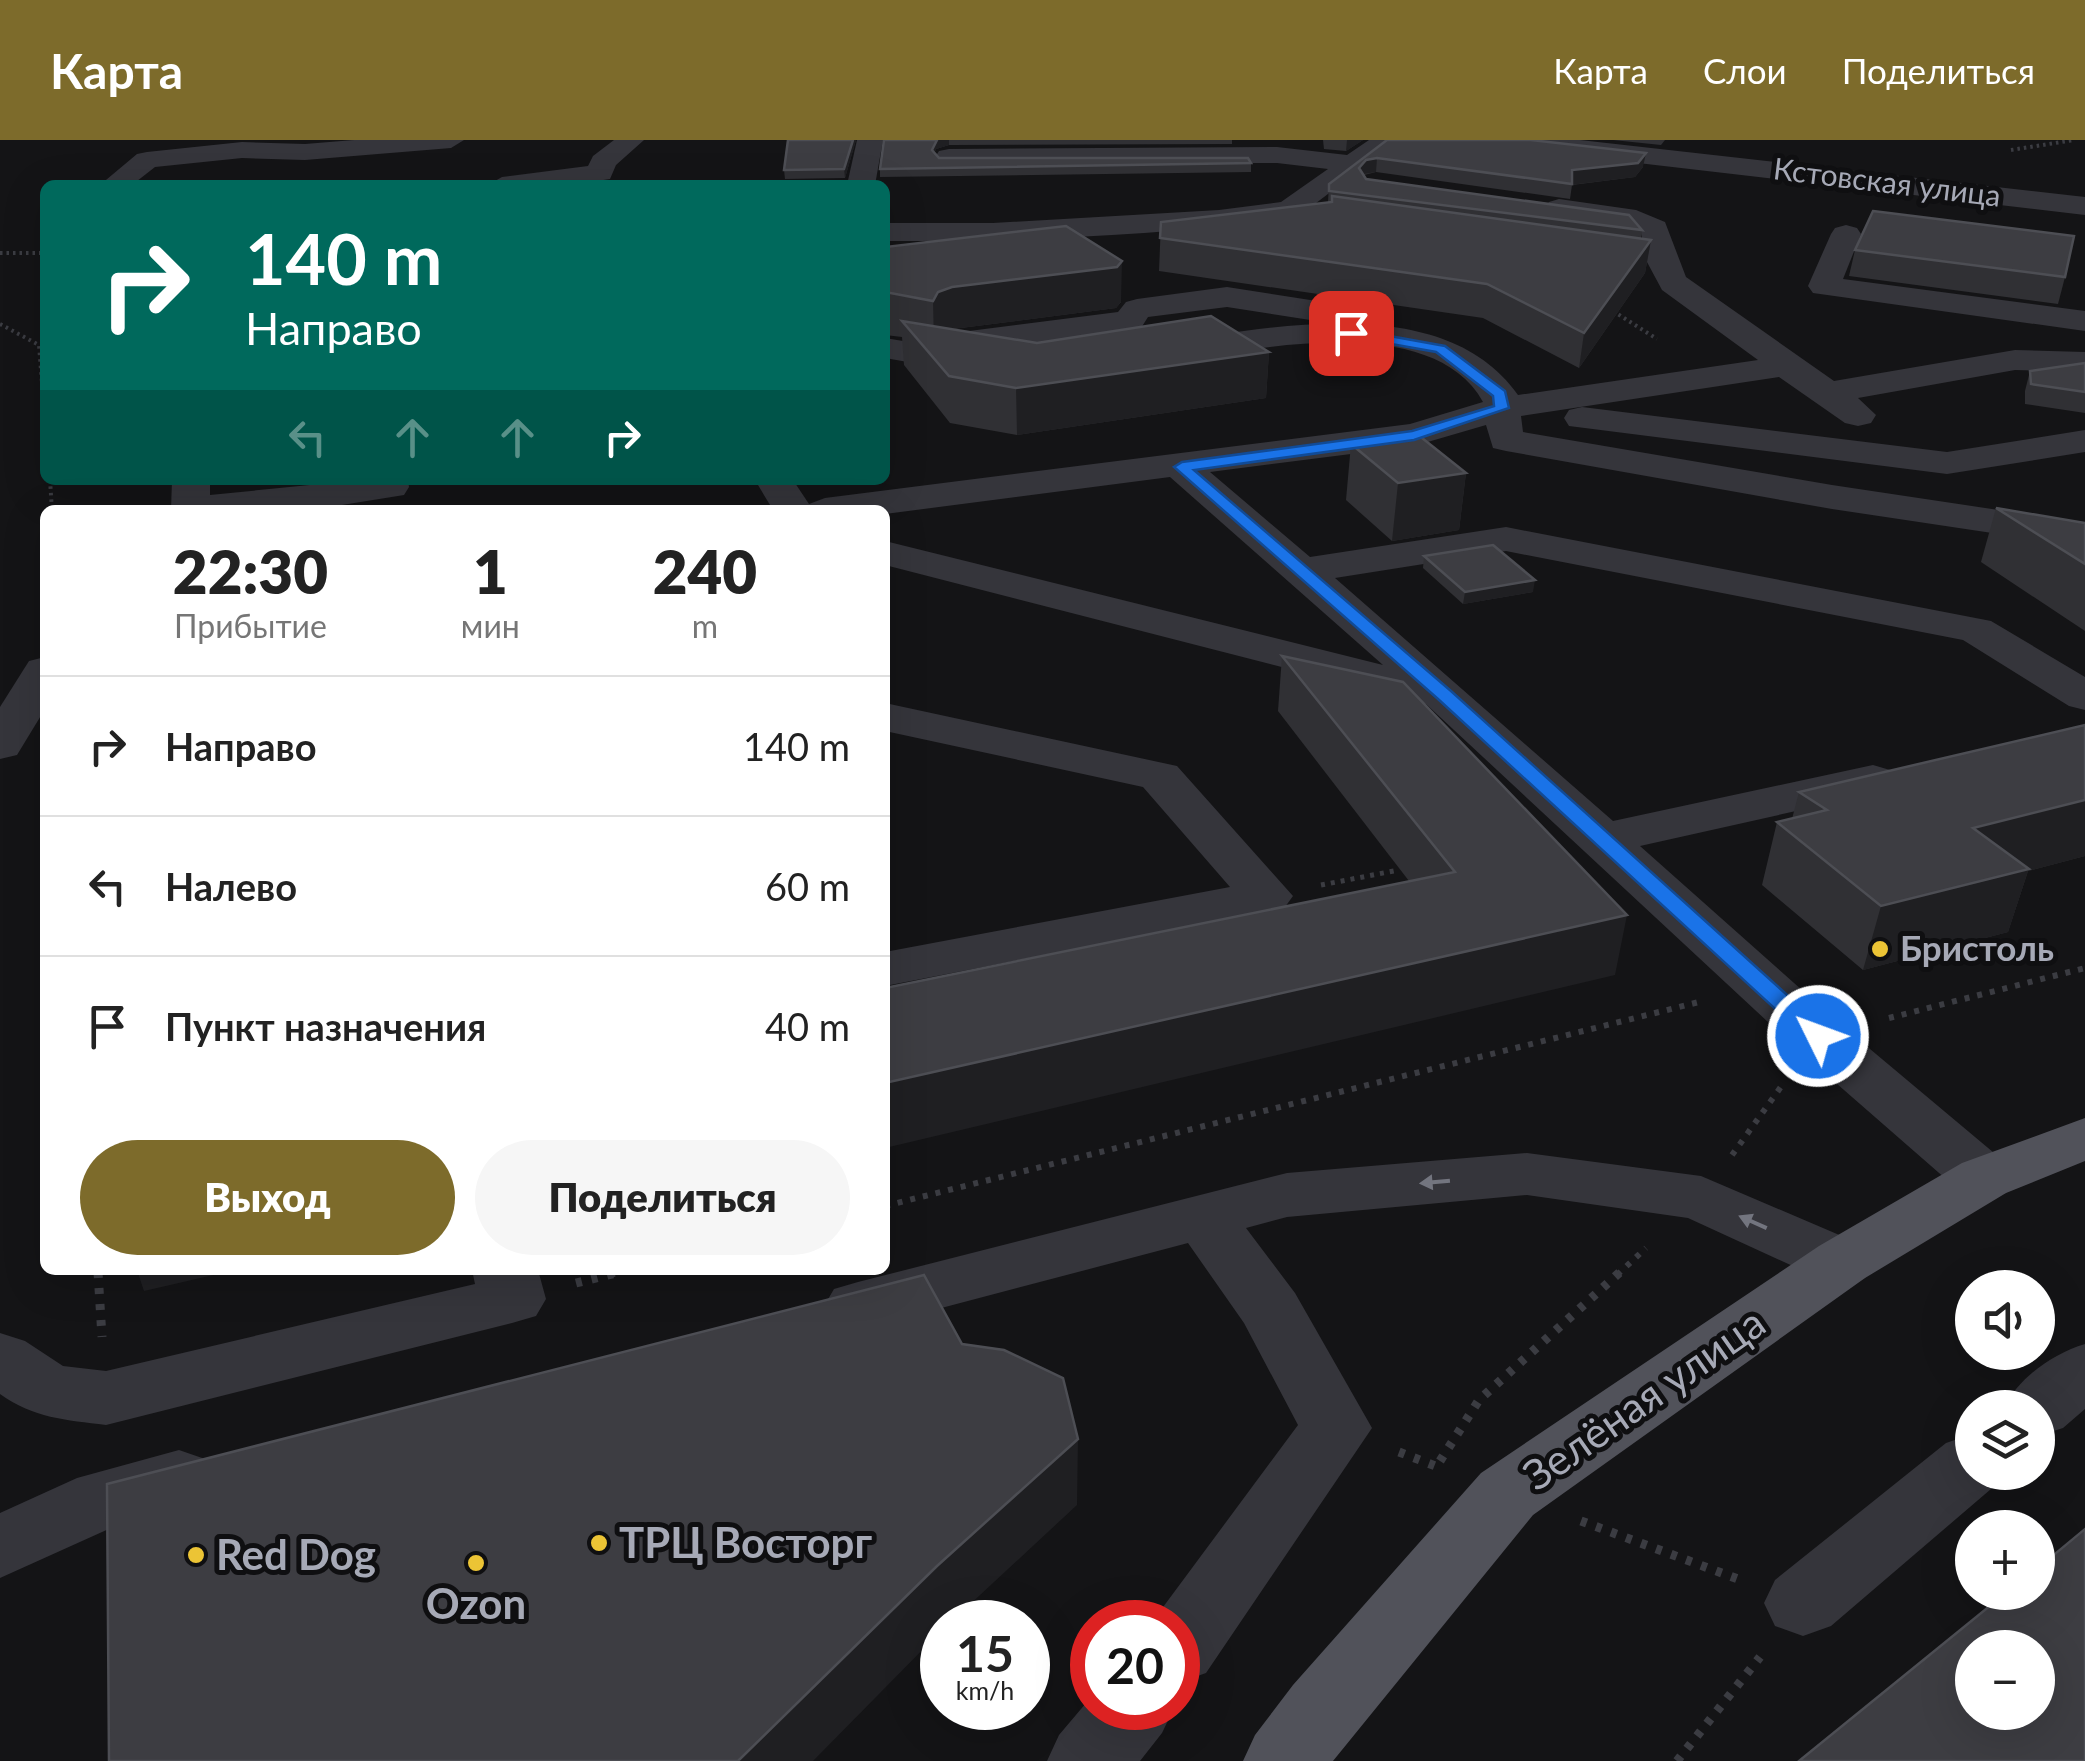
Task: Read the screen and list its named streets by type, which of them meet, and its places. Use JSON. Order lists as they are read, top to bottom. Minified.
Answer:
{"streets":{"main road":["Зелёная улица"],"street":["Кстовская улица"]},"places":["Бристоль","ТРЦ Восторг","Red Dog","Ozon"],"page":{"header":"Карта","nav":["Карта","Слои","Поделиться"],"turn":["140 m","Направо"],"eta":["22:30","Прибытие","1","мин","240","m"],"list":[{"name":"Направо","value":"140 m"},{"name":"Налево","value":"60 m"},{"name":"Пункт назначения","value":"40 m"}],"buttons":["Выход","Поделиться"],"map_buttons":["+","−"],"speed":"15 km/h","limit":"20"}}
